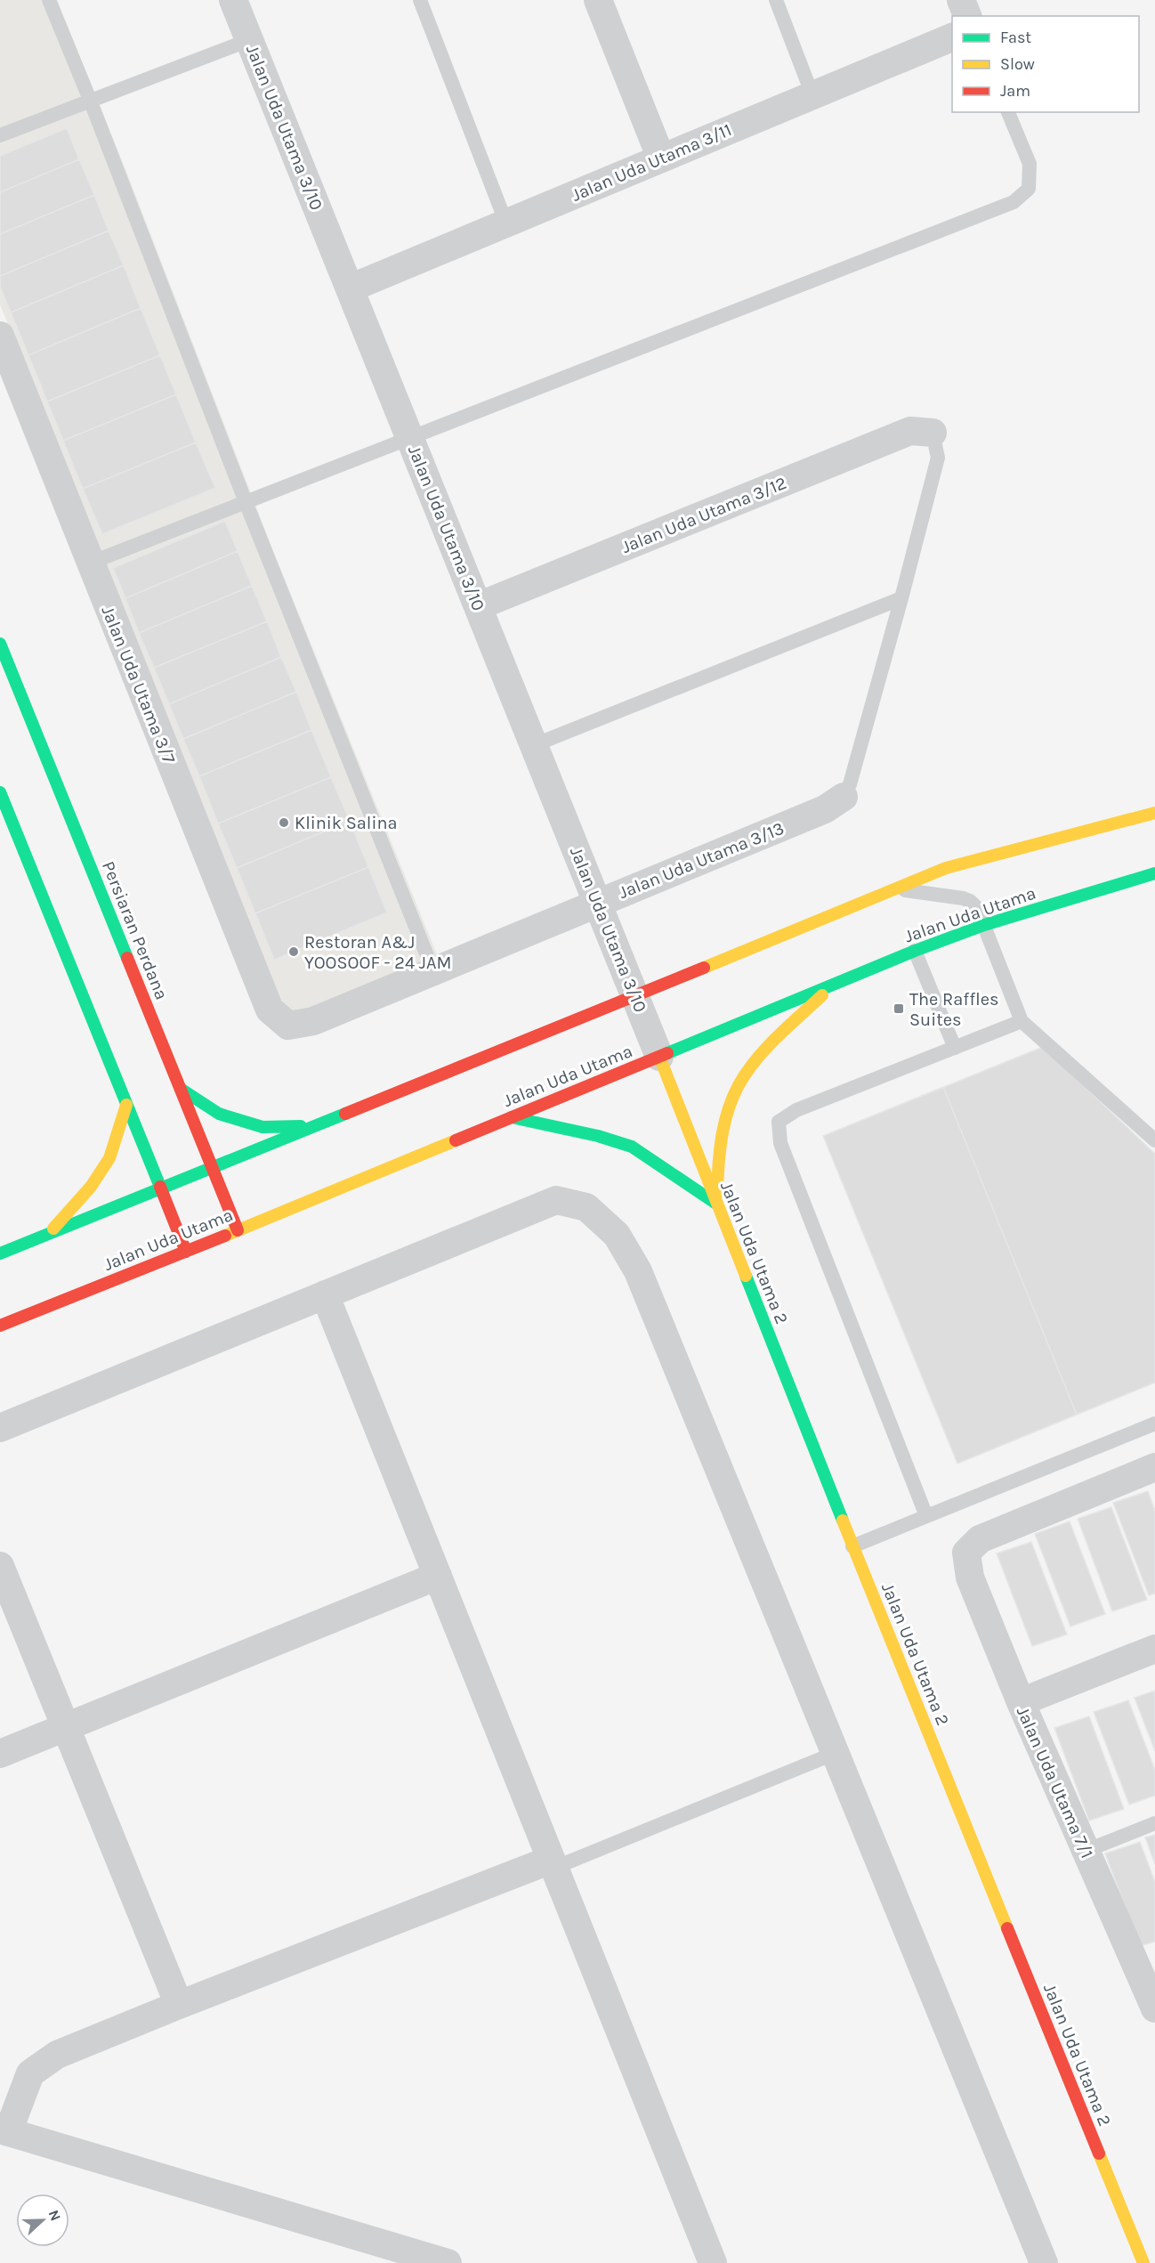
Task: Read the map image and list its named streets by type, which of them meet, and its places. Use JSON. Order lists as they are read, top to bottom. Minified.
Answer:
{"streets":{"main road":["Jalan Uda Utama","Persiaran Perdana","Jalan Uda Utama 2"],"street":["Jalan Uda Utama 3/10","Jalan Uda Utama 3/11","Jalan Uda Utama 3/12","Jalan Uda Utama 3/7","Jalan Uda Utama 3/13","Jalan Uda Utama 7/1"]},"crossings":[["Jalan Uda Utama 3/10","Jalan Uda Utama 3/11"],["Jalan Uda Utama 3/10","Jalan Uda Utama 3/12"],["Jalan Uda Utama 3/10","Jalan Uda Utama 3/13"],["Jalan Uda Utama 3/10","Jalan Uda Utama"],["Jalan Uda Utama 3/10","Jalan Uda Utama 2"],["Jalan Uda Utama 3/7","Jalan Uda Utama 3/13"],["Jalan Uda Utama","Persiaran Perdana"],["Jalan Uda Utama","Jalan Uda Utama 2"]],"places":{"other":["Klinik Salina","Restoran A&J YOOSOOF - 24 JAM"],"transit":["The Raffles Suites"]},"legend":["Fast","Slow","Jam"],"north":"right"}
